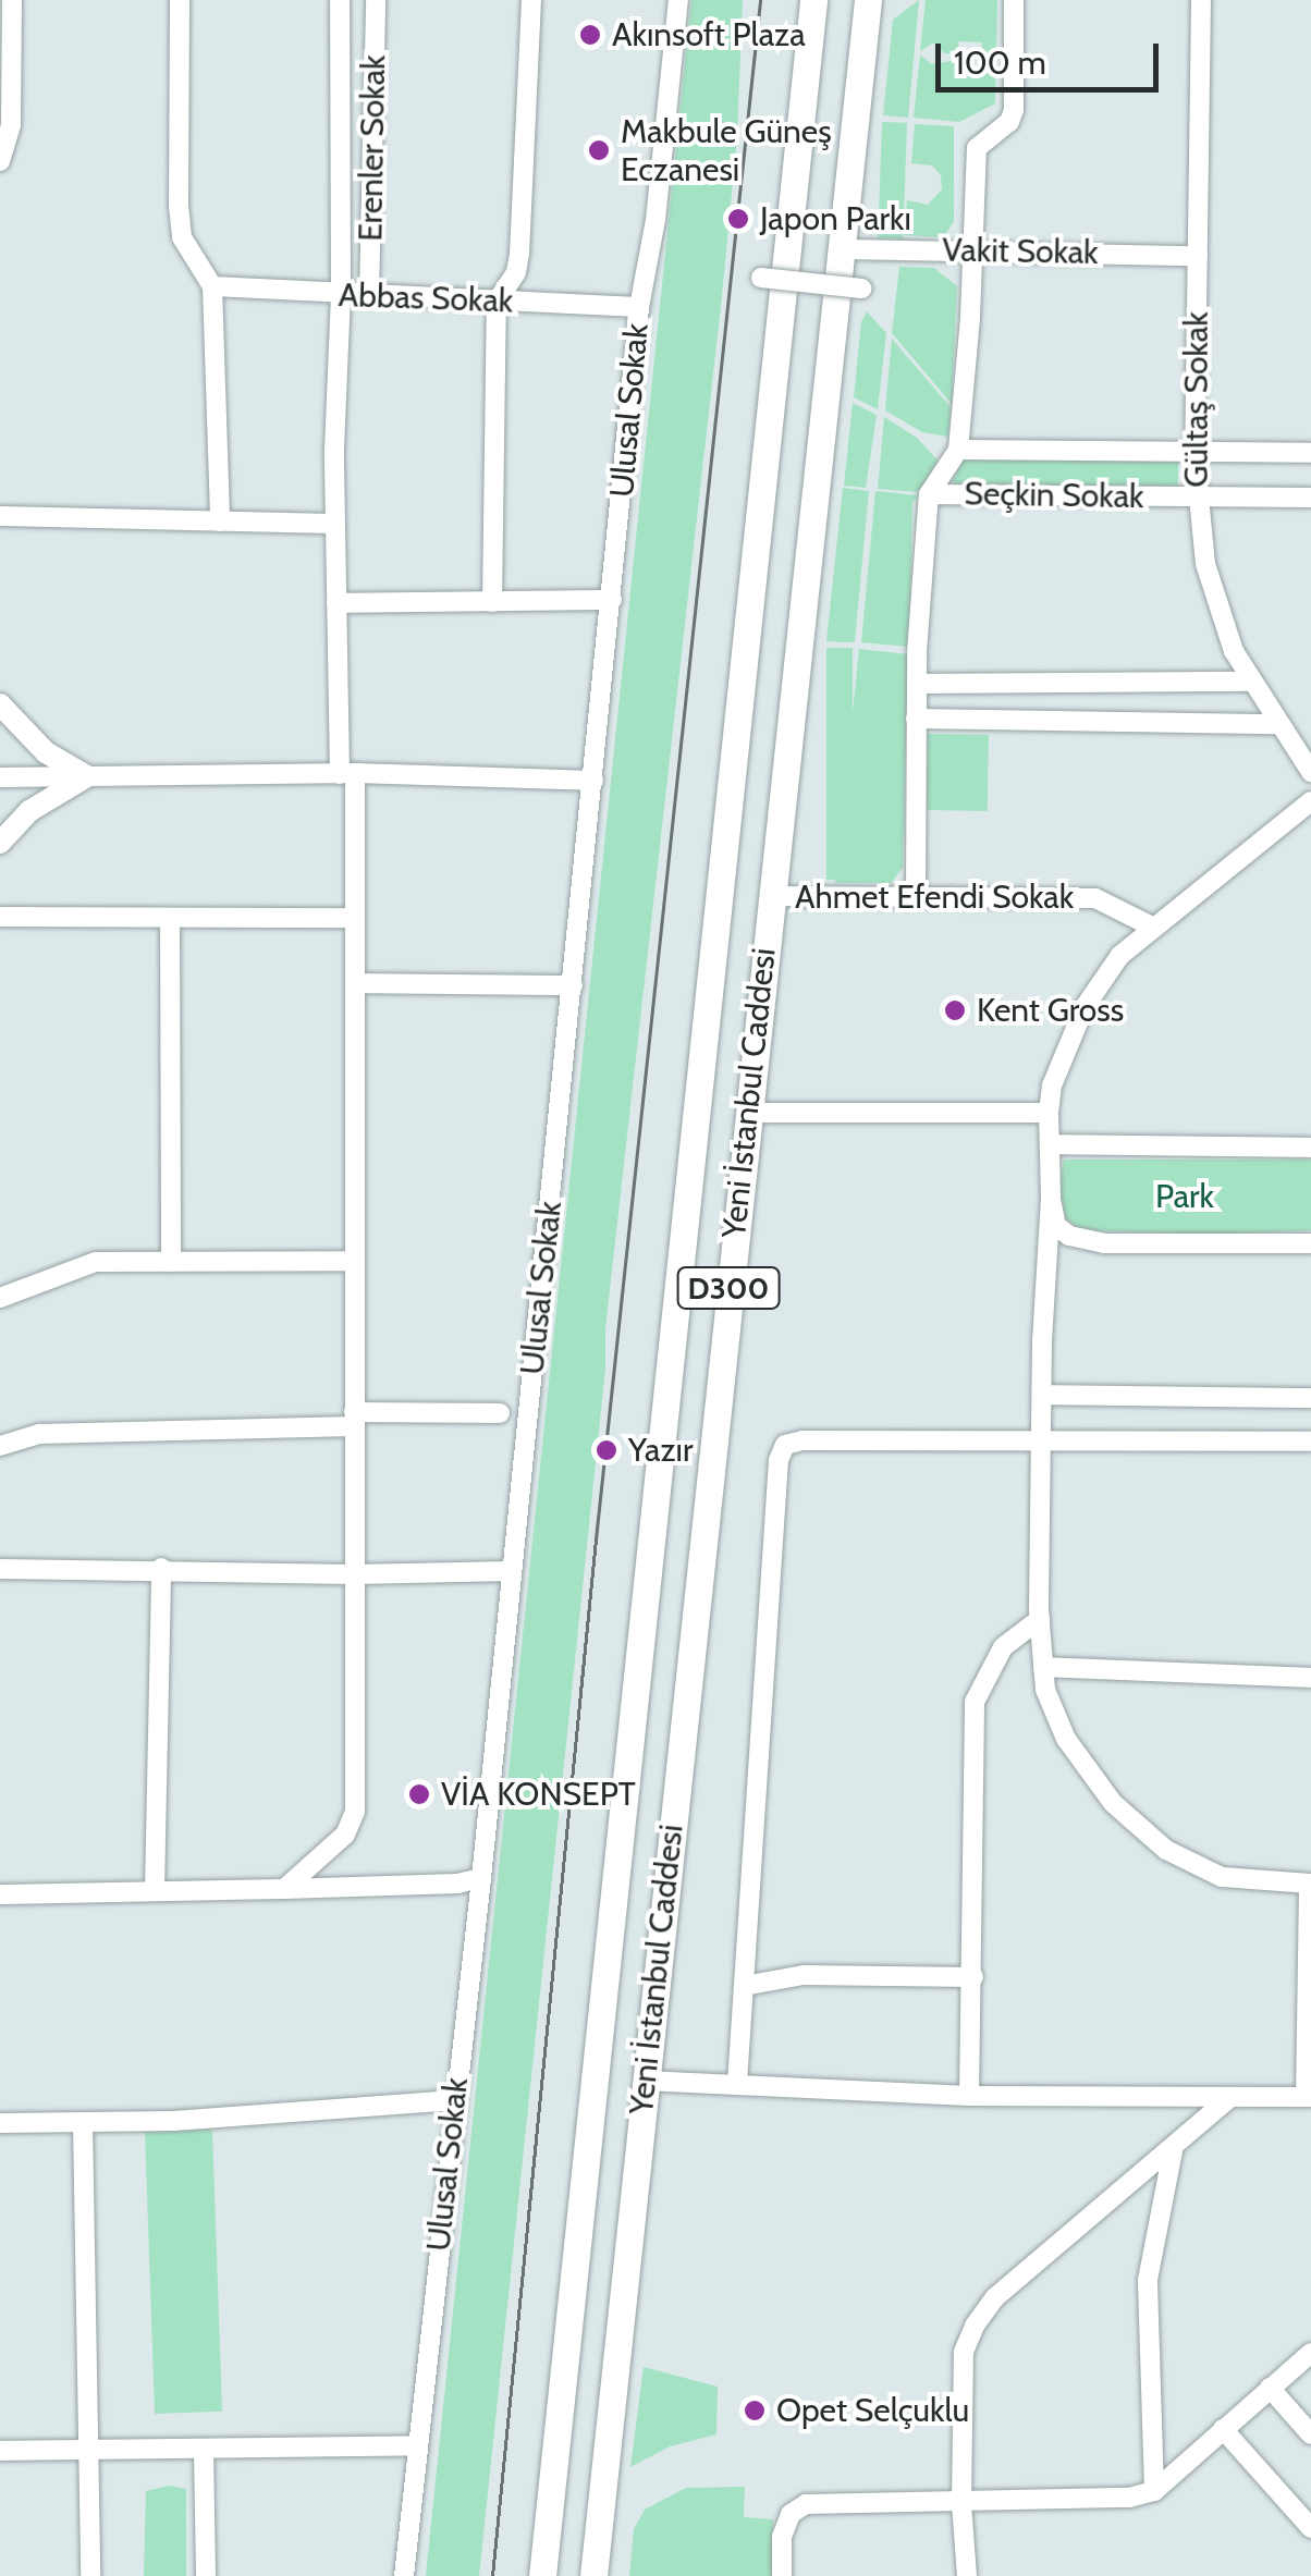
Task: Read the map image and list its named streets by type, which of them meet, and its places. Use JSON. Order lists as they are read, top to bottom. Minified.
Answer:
{"streets":{"highway":["Yeni İstanbul Caddesi","D300"],"street":["Erenler Sokak","Vakit Sokak","Abbas Sokak","Gültaş Sokak","Ulusal Sokak","Seçkin Sokak","Ahmet Efendi Sokak"]},"crossings":[["Erenler Sokak","Abbas Sokak"],["Vakit Sokak","Gültaş Sokak"],["Vakit Sokak","Yeni İstanbul Caddesi"],["Abbas Sokak","Ulusal Sokak"],["Gültaş Sokak","Seçkin Sokak"],["Ahmet Efendi Sokak","Yeni İstanbul Caddesi"]],"parks":["Park"],"places":["Akınsoft Plaza","Makbule Güneş Eczanesi","Japon Parkı","Kent Gross","Yazır","VİA KONSEPT","Opet Selçuklu"],"scale_bar":"100 m"}
